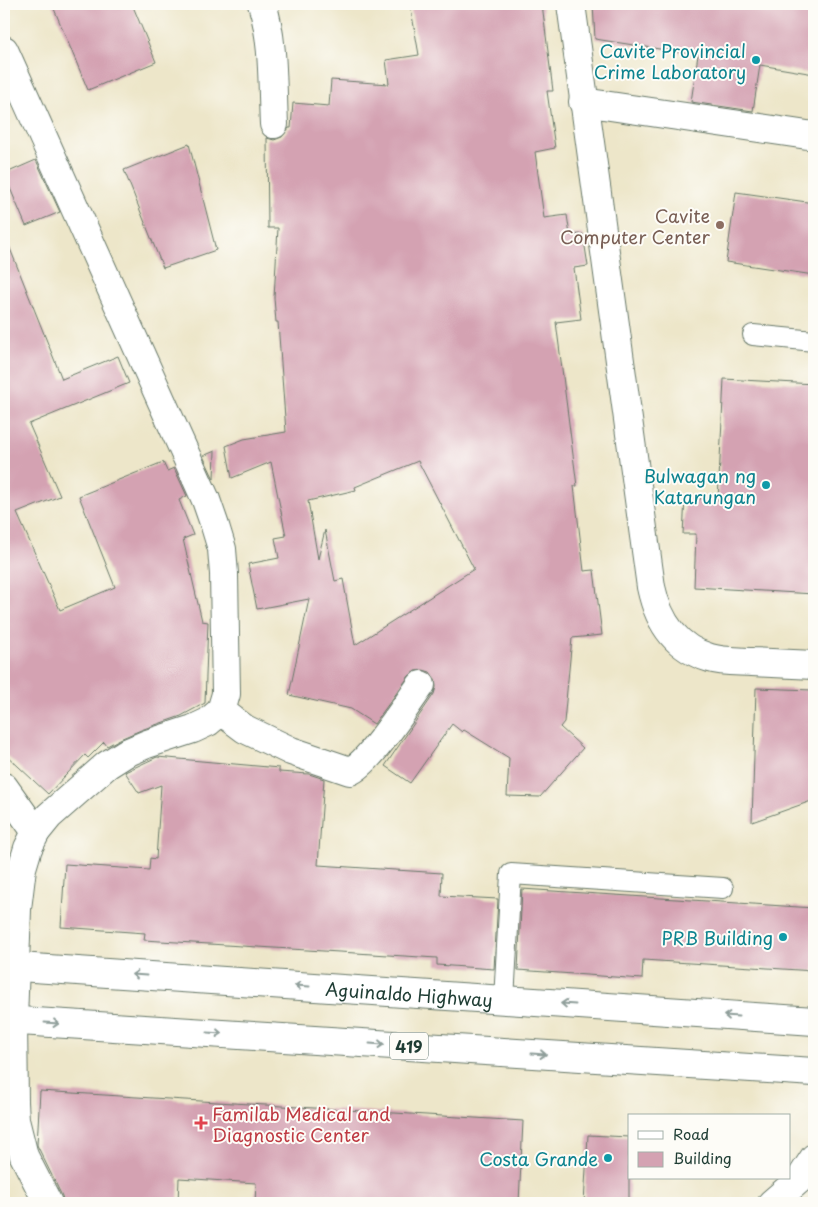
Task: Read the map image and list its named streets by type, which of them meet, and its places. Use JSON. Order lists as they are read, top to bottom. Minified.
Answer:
{"streets":{"main road":["Aguinaldo Highway","419"]},"places":{"other":["Cavite Provincial Crime Laboratory","Cavite Computer Center","Bulwagan ng Katarungan","PRB Building","Costa Grande"],"health":["Familab Medical and Diagnostic Center"]},"legend":["Road","Building"]}
